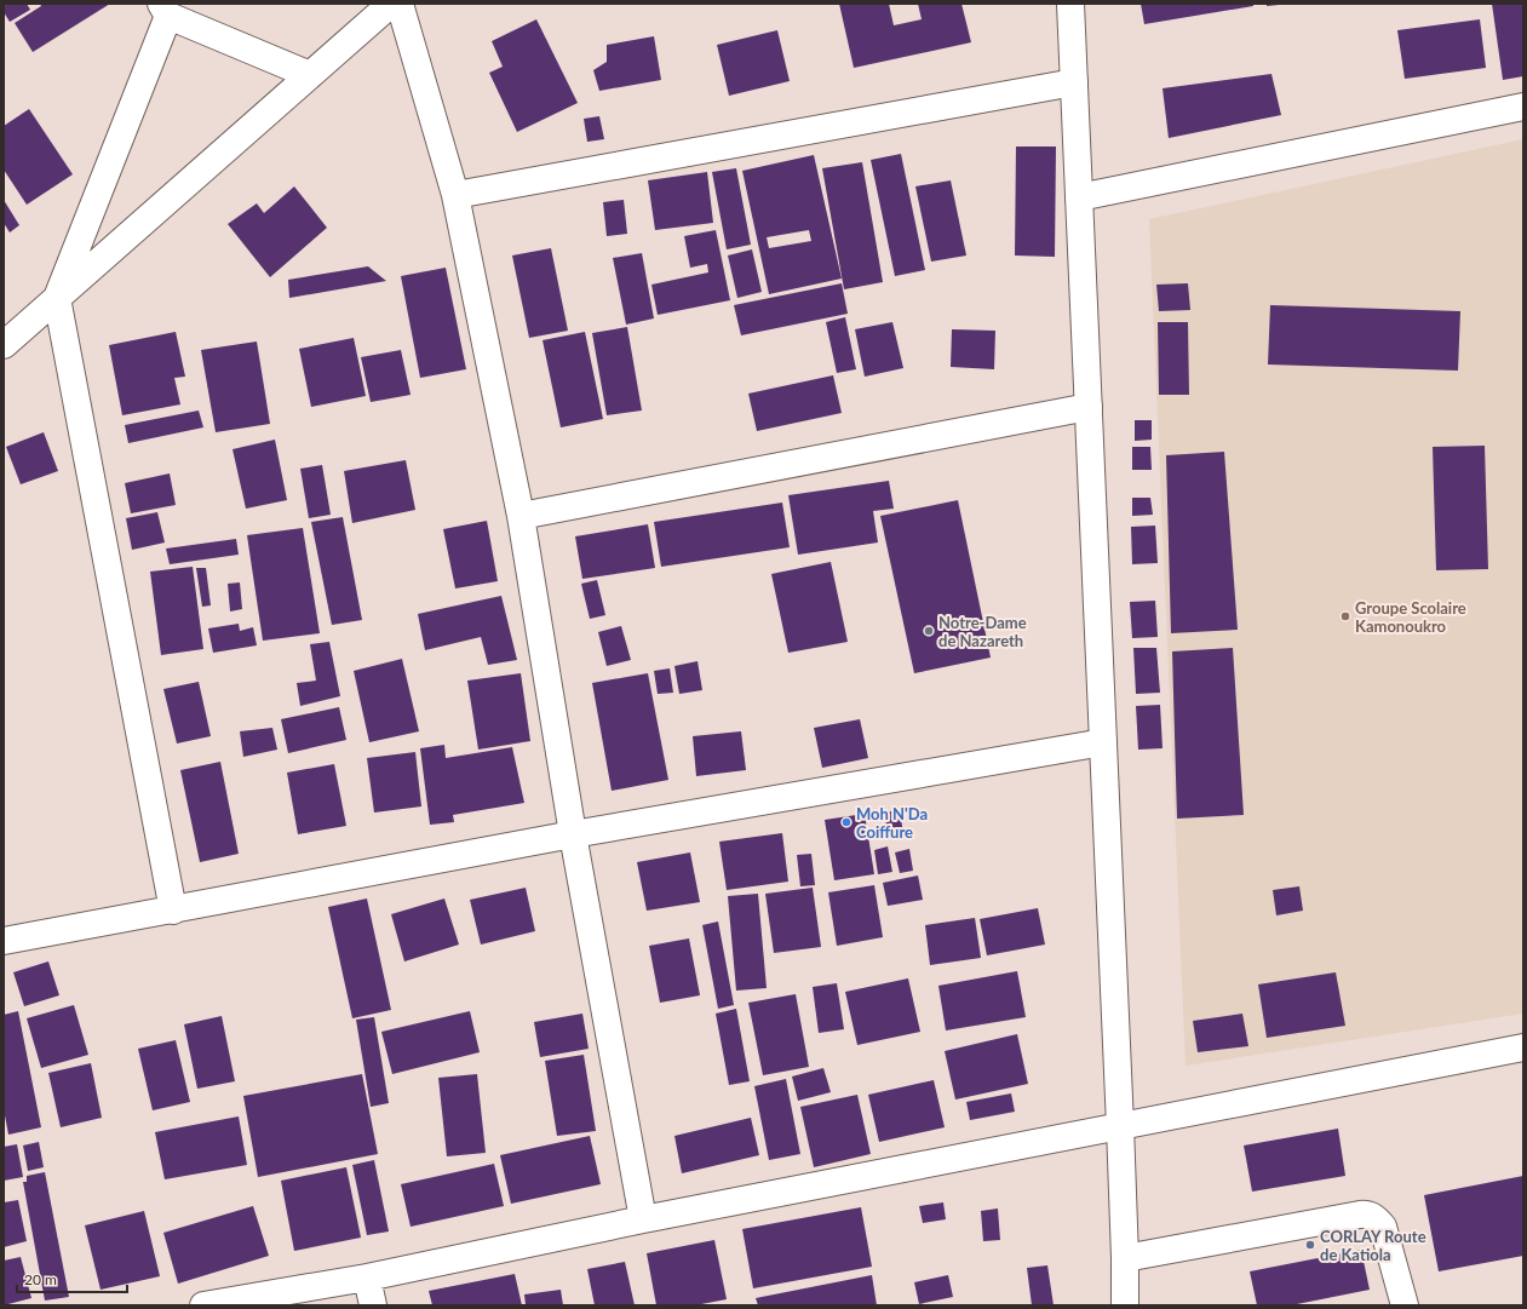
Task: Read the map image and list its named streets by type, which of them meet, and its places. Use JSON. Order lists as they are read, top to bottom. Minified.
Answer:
{"places":["Groupe Scolaire Kamonoukro","Notre-Dame de Nazareth","Moh N'Da Coiffure","CORLAY Route de Katiola"],"scale_bar":"20 m"}
